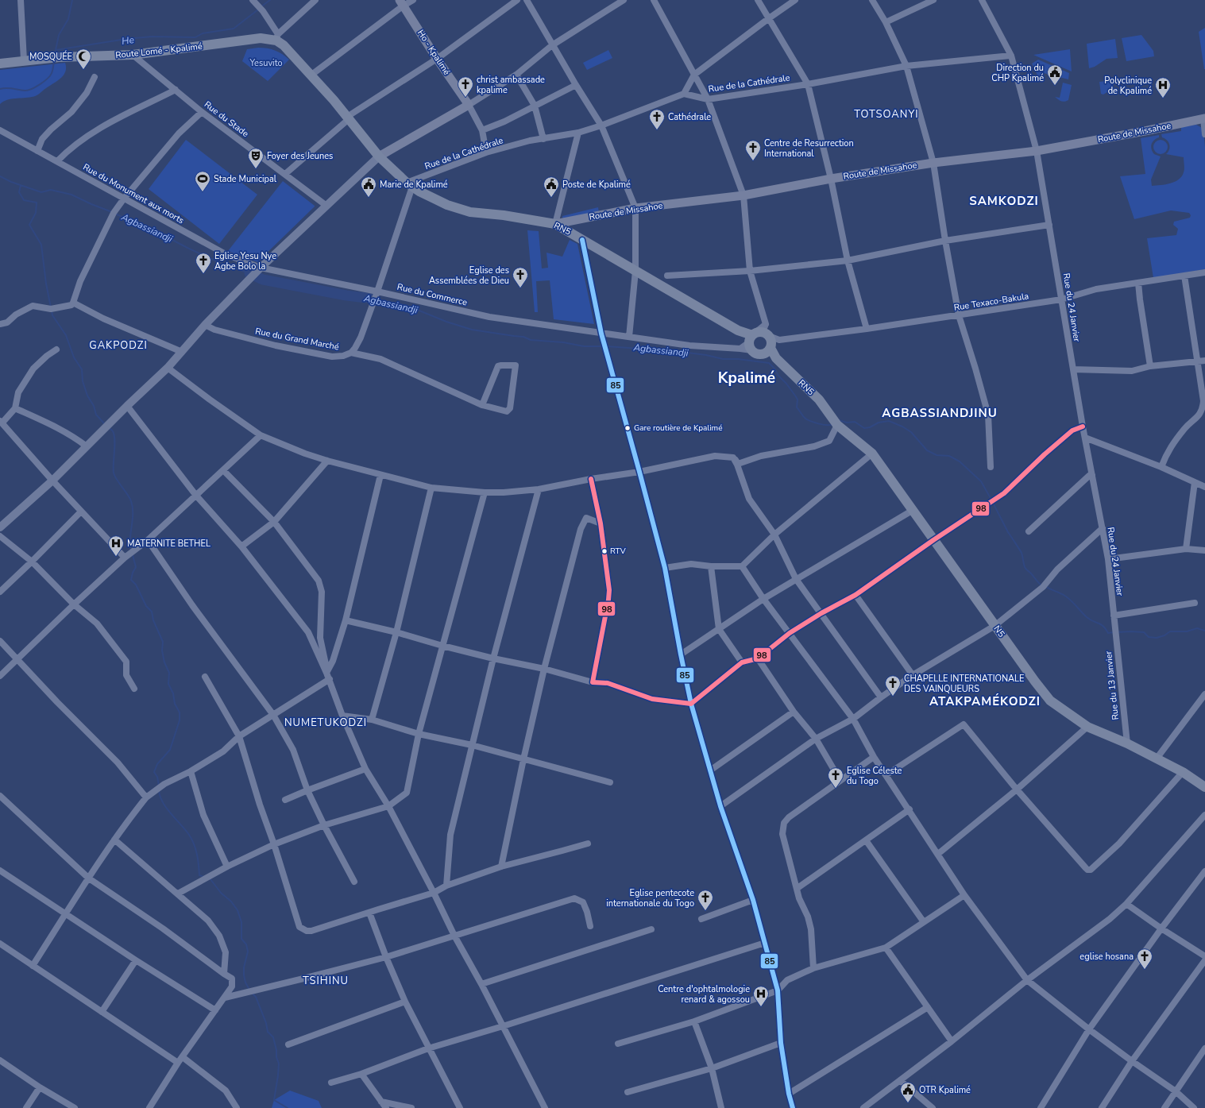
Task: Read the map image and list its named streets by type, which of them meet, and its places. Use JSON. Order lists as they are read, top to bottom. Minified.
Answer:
{"streets":{"main road":["Route Lomé - Kpalimé","Ho - Kpalimé","Route de Missahoe","RN5","N5"],"street":["Rue de la Cathédrale","Rue du Stade","Rue du Monument aux morts","Rue du Commerce","Rue Texaco-Bakula","Rue du 24 Janvier","Rue du Grand Marché","Rue du 13 Janvier"]},"crossings":[["Route Lomé - Kpalimé","Rue du Stade"],["Rue de la Cathédrale","RN5"],["Rue de la Cathédrale","Rue du 24 Janvier"],["Rue de la Cathédrale","Rue du Grand Marché"],["Route de Missahoe","RN5"],["Route de Missahoe","Rue du 24 Janvier"],["Rue du Monument aux morts","Rue du Commerce"],["RN5","Rue du Commerce"],["RN5","Rue Texaco-Bakula"],["RN5","Rue du Grand Marché"],["RN5","N5"],["Rue du Commerce","Rue Texaco-Bakula"],["Rue du Commerce","Rue du Grand Marché"],["Rue Texaco-Bakula","Rue du 24 Janvier"],["Rue du 24 Janvier","Rue du 13 Janvier"],["N5","Rue du 13 Janvier"]],"districts":["TOTSOANYI","SAMKODZI","GAKPODZI","Kpalimé","AGBASSIANDJINU","ATAKPAMÉKODZI","NUMETUKODZI","TSIHINU"],"water":["He","Agbassiandji"],"parks":["Yesuvito"],"places":{"mosque":["MOSQUÉE"],"public building":["Direction du CHP Kpalimé","Marie de Kpalimé","Poste de Kpalimé","OTR Kpalimé"],"church":["christ ambassade kpalime","Cathédrale","Centre de Resurrection International","Eglise Yesu Nye Agbe Bolo la","Eglise des Assemblées de Dieu","CHAPELLE INTERNATIONALE DES VAINQUEURS","Eglise Céleste du Togo","Eglise pentecote internationale du Togo","eglise hosana"],"hospital":["Polyclinique de Kpalimé","MATERNITE BETHEL","Centre d'ophtalmologie renard & agossou"],"theatre":["Foyer des Jeunes"],"sports":["Stade Municipal"],"other":["Gare routière de Kpalimé","RTV"]},"lines":["transit line 85","transit line 98"]}
